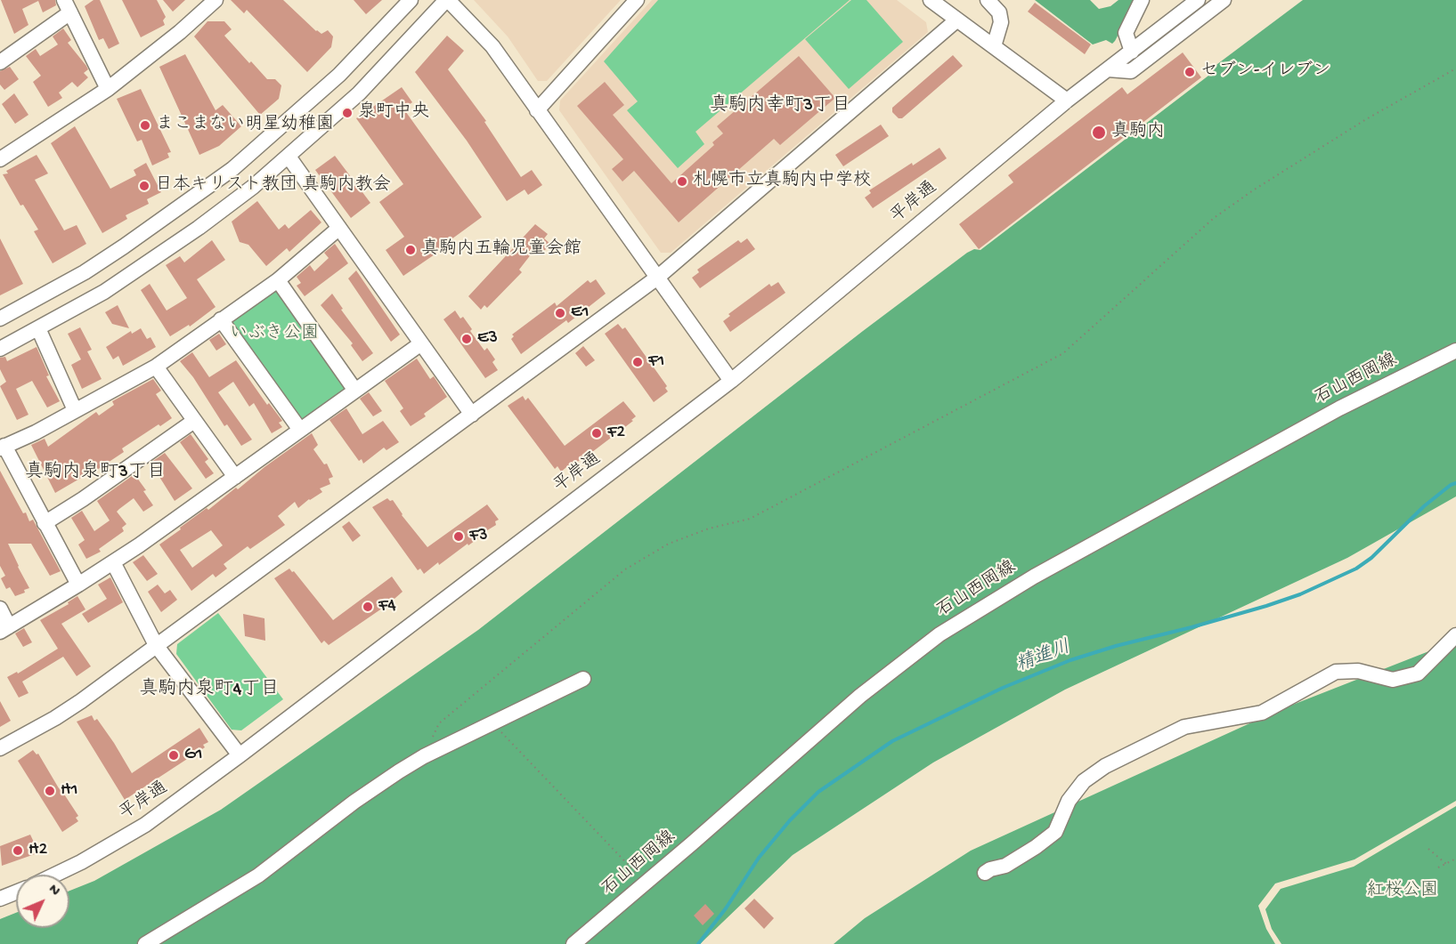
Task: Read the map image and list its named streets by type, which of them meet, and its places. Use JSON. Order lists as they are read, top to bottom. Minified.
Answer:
{"streets":{"street":["平岸通","石山西岡線"]},"districts":["真駒内幸町3丁目","真駒内泉町3丁目","真駒内泉町4丁目"],"water":["精進川"],"parks":["いぶき公園","紅桜公園"],"places":["セブン-イレブン","泉町中央","まこまない明星幼稚園","真駒内","札幌市立真駒内中学校","日本キリスト教団 真駒内教会","真駒内五輪児童会館","E1","E3","F1","F2","F3","F4","G1","H1","H2"],"north":"top right"}
